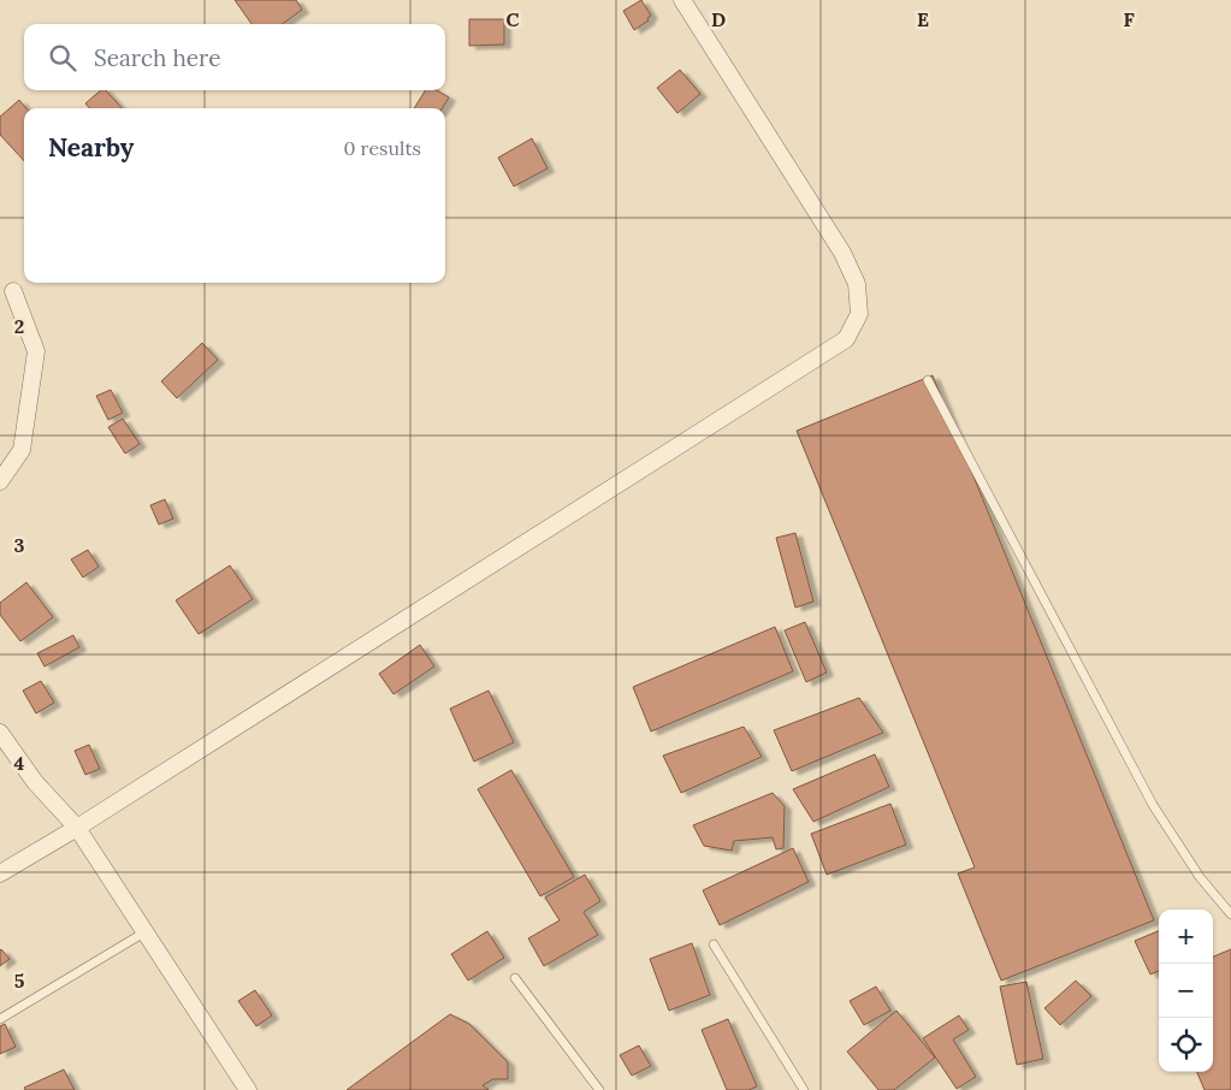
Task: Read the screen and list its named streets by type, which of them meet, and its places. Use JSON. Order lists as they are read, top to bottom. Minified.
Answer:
{"page":{"search":"Search here","heading":["Nearby","0 results"],"map_buttons":["+","−"]},"grid":{"columns":["C","D","E","F"],"rows":["2","3","4","5"]}}
